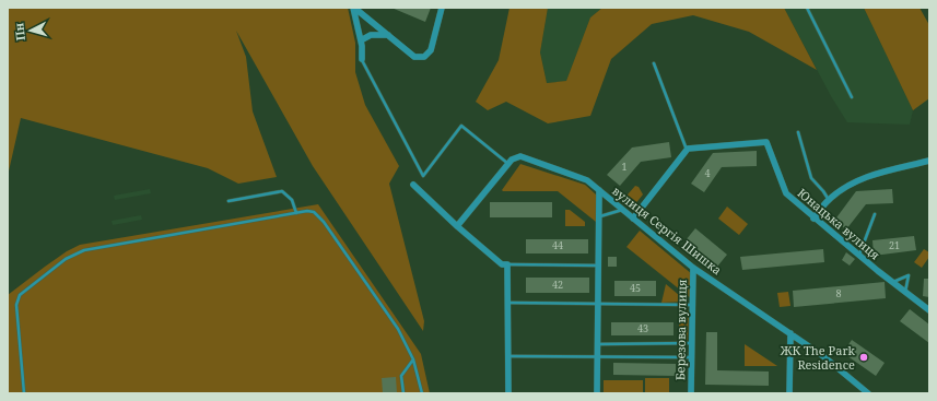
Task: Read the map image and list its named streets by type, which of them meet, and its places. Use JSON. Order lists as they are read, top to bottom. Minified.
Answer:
{"streets":{"street":["Юнацька вулиця","вулиця Сергія Шишка","Березова вулиця"]},"crossings":[["вулиця Сергія Шишка","Березова вулиця"]],"places":["ЖК The Park Residence"],"house_numbers":["1","4","44","21","42","45","8","43"],"north":"left"}
